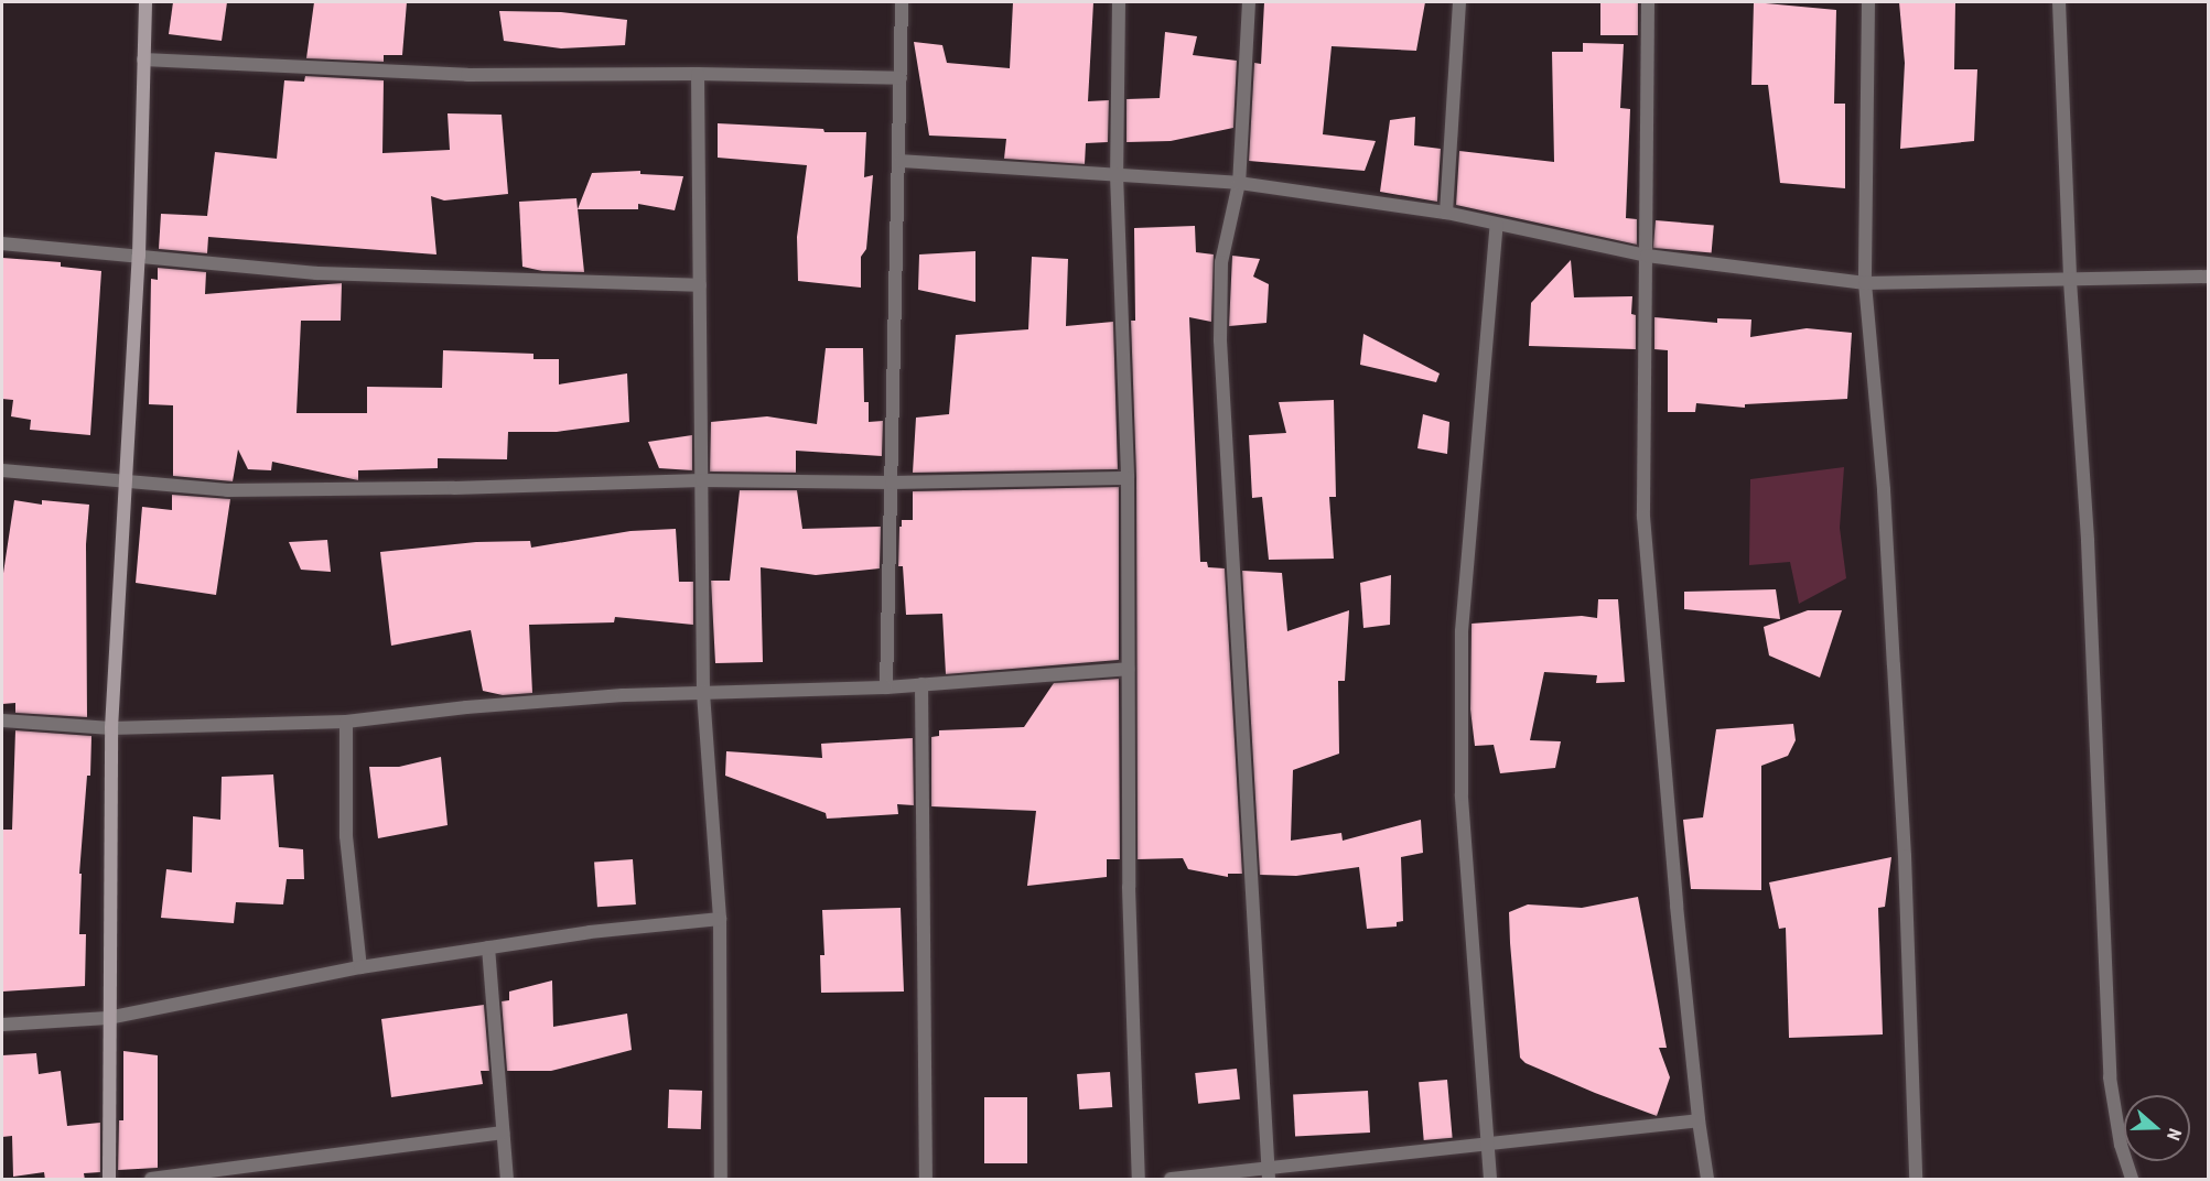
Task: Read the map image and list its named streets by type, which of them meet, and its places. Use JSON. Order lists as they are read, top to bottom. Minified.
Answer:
{"north":"right"}
